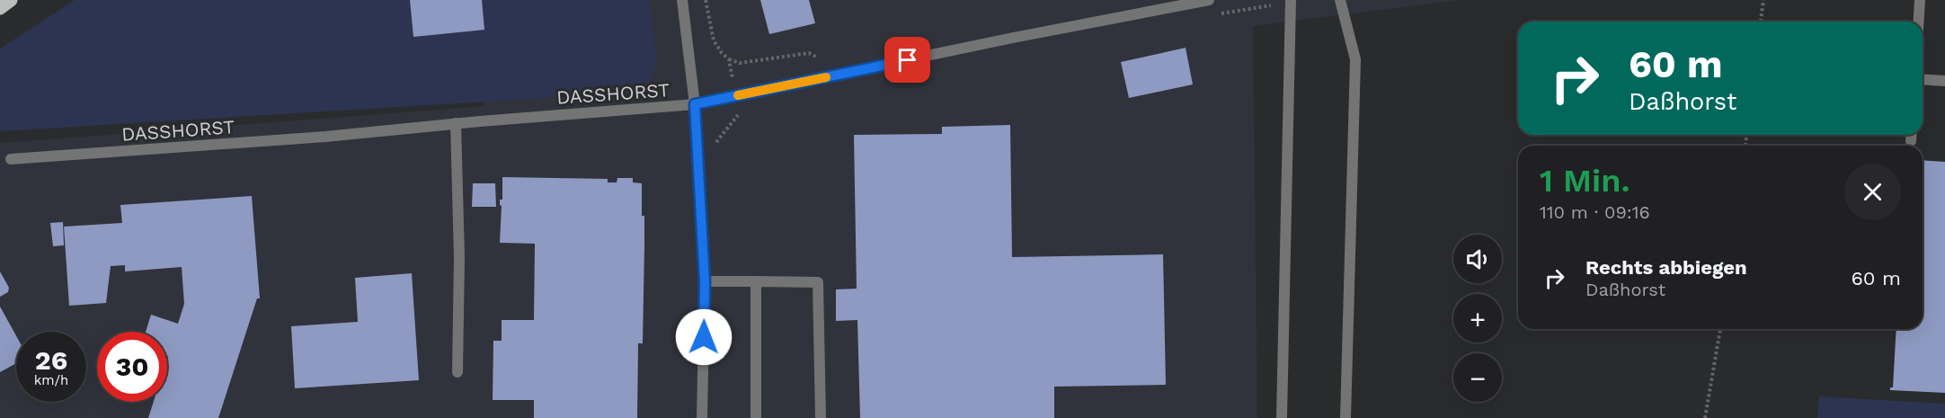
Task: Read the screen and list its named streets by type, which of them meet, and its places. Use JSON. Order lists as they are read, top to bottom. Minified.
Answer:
{"streets":{"street":["DASSHORST"]},"page":{"turn":["60 m","Daßhorst"],"heading":["1 Min.","110 m · 09:16"],"map_buttons":["+","−"],"list":[{"name":"Rechts abbiegen","note":"Daßhorst","value":"60 m"}],"speed":"26 km/h","limit":"30"}}
